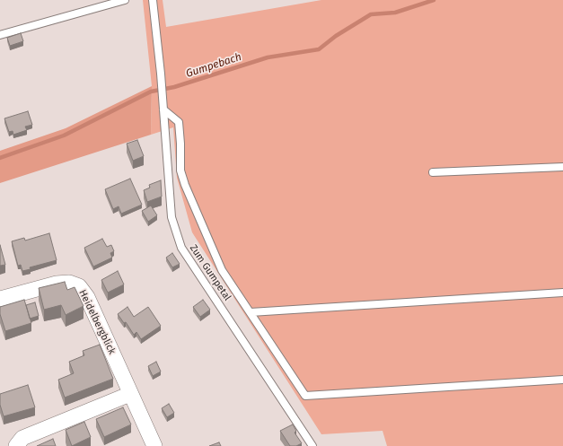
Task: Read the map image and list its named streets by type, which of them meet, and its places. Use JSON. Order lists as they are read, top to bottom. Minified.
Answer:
{"streets":{"street":["Heidelbergblick"],"lane":["Zum Gumpetal"]},"water":["Gumpebach"]}
